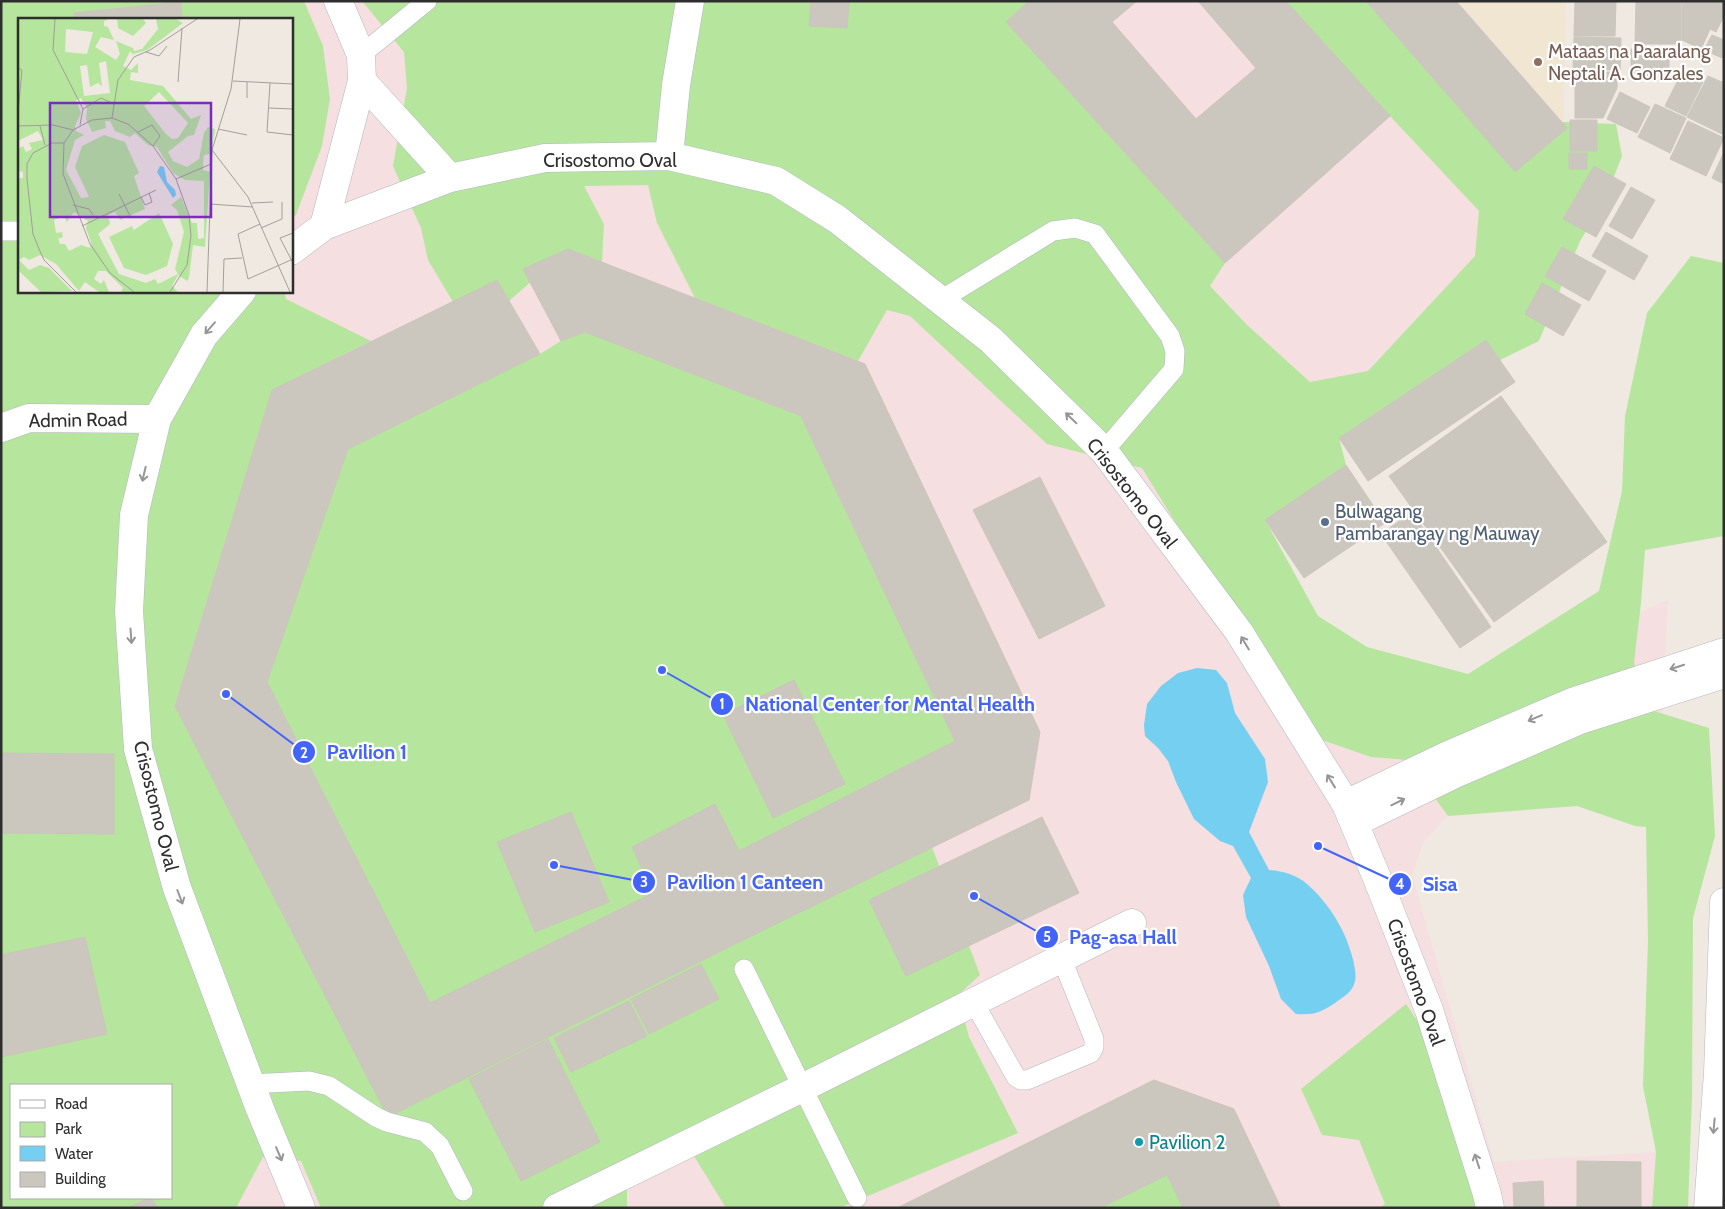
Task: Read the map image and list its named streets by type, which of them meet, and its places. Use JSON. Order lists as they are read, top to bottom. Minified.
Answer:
{"streets":{"street":["Crisostomo Oval","Admin Road"]},"crossings":[["Crisostomo Oval","Admin Road"]],"places":["Mataas na Paaralang Neptali A. Gonzales","Bulwagang Pambarangay ng Mauway","National Center for Mental Health","Pavilion 1","Sisa","Pavilion 1 Canteen","Pag-asa Hall","Pavilion 2"],"legend":["Road","Park","Water","Building"]}
